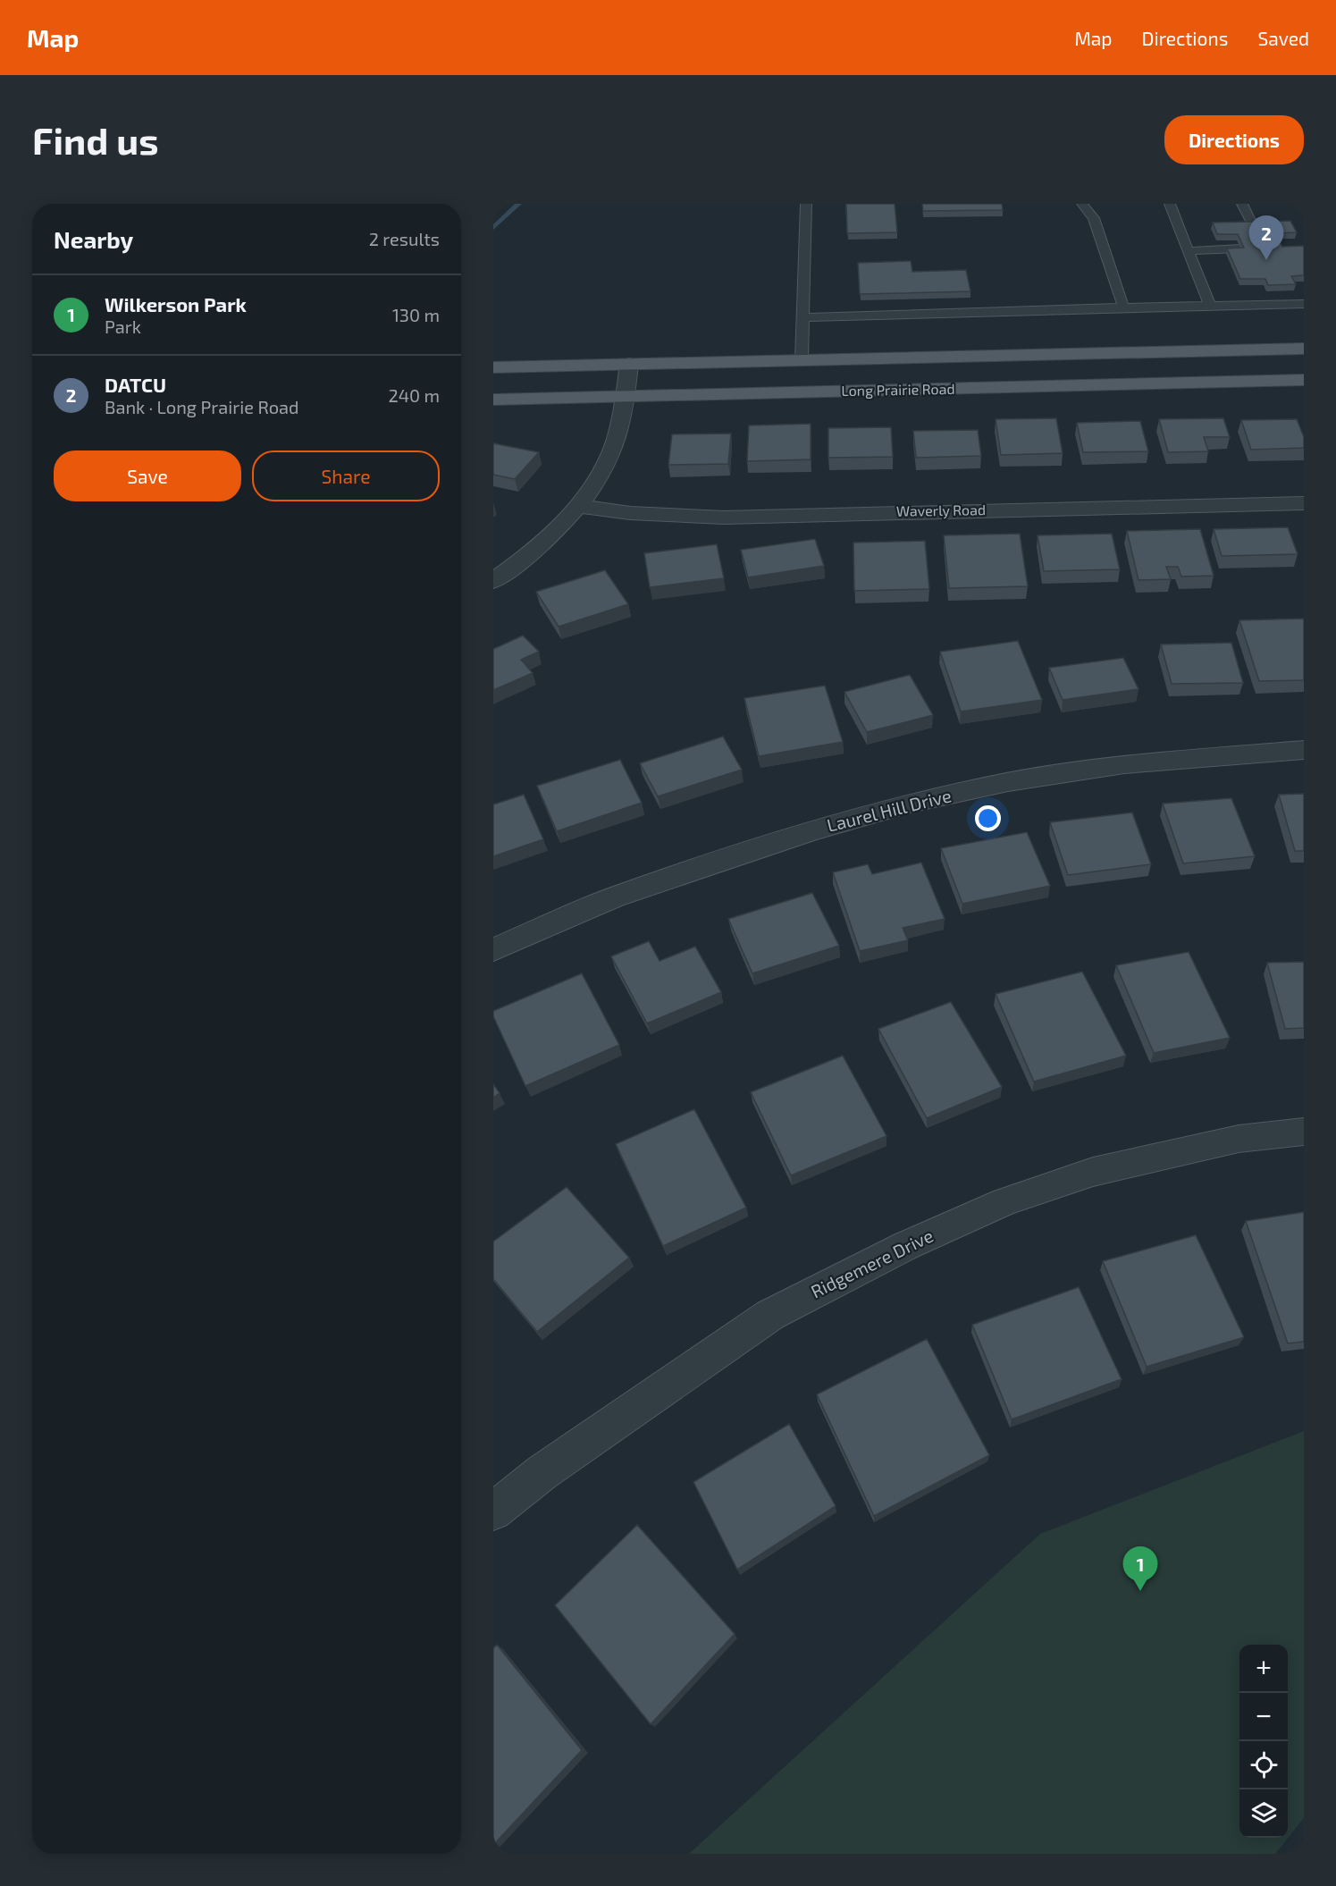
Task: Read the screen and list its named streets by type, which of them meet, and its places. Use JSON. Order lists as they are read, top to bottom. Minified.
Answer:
{"streets":{"main road":["Long Prairie Road"],"street":["Waverly Road","Laurel Hill Drive","Ridgemere Drive"]},"page":{"header":"Map","nav":["Map","Directions","Saved"],"buttons":["Directions",["Save","Share"]],"title":"Find us","heading":["Nearby","2 results"],"pins":["2","1"],"list":[{"mark":"1","name":"Wilkerson Park","note":"Park","value":"130 m"},{"mark":"2","name":"DATCU","note":"Bank · Long Prairie Road","value":"240 m"}],"map_buttons":["+","−"]}}
